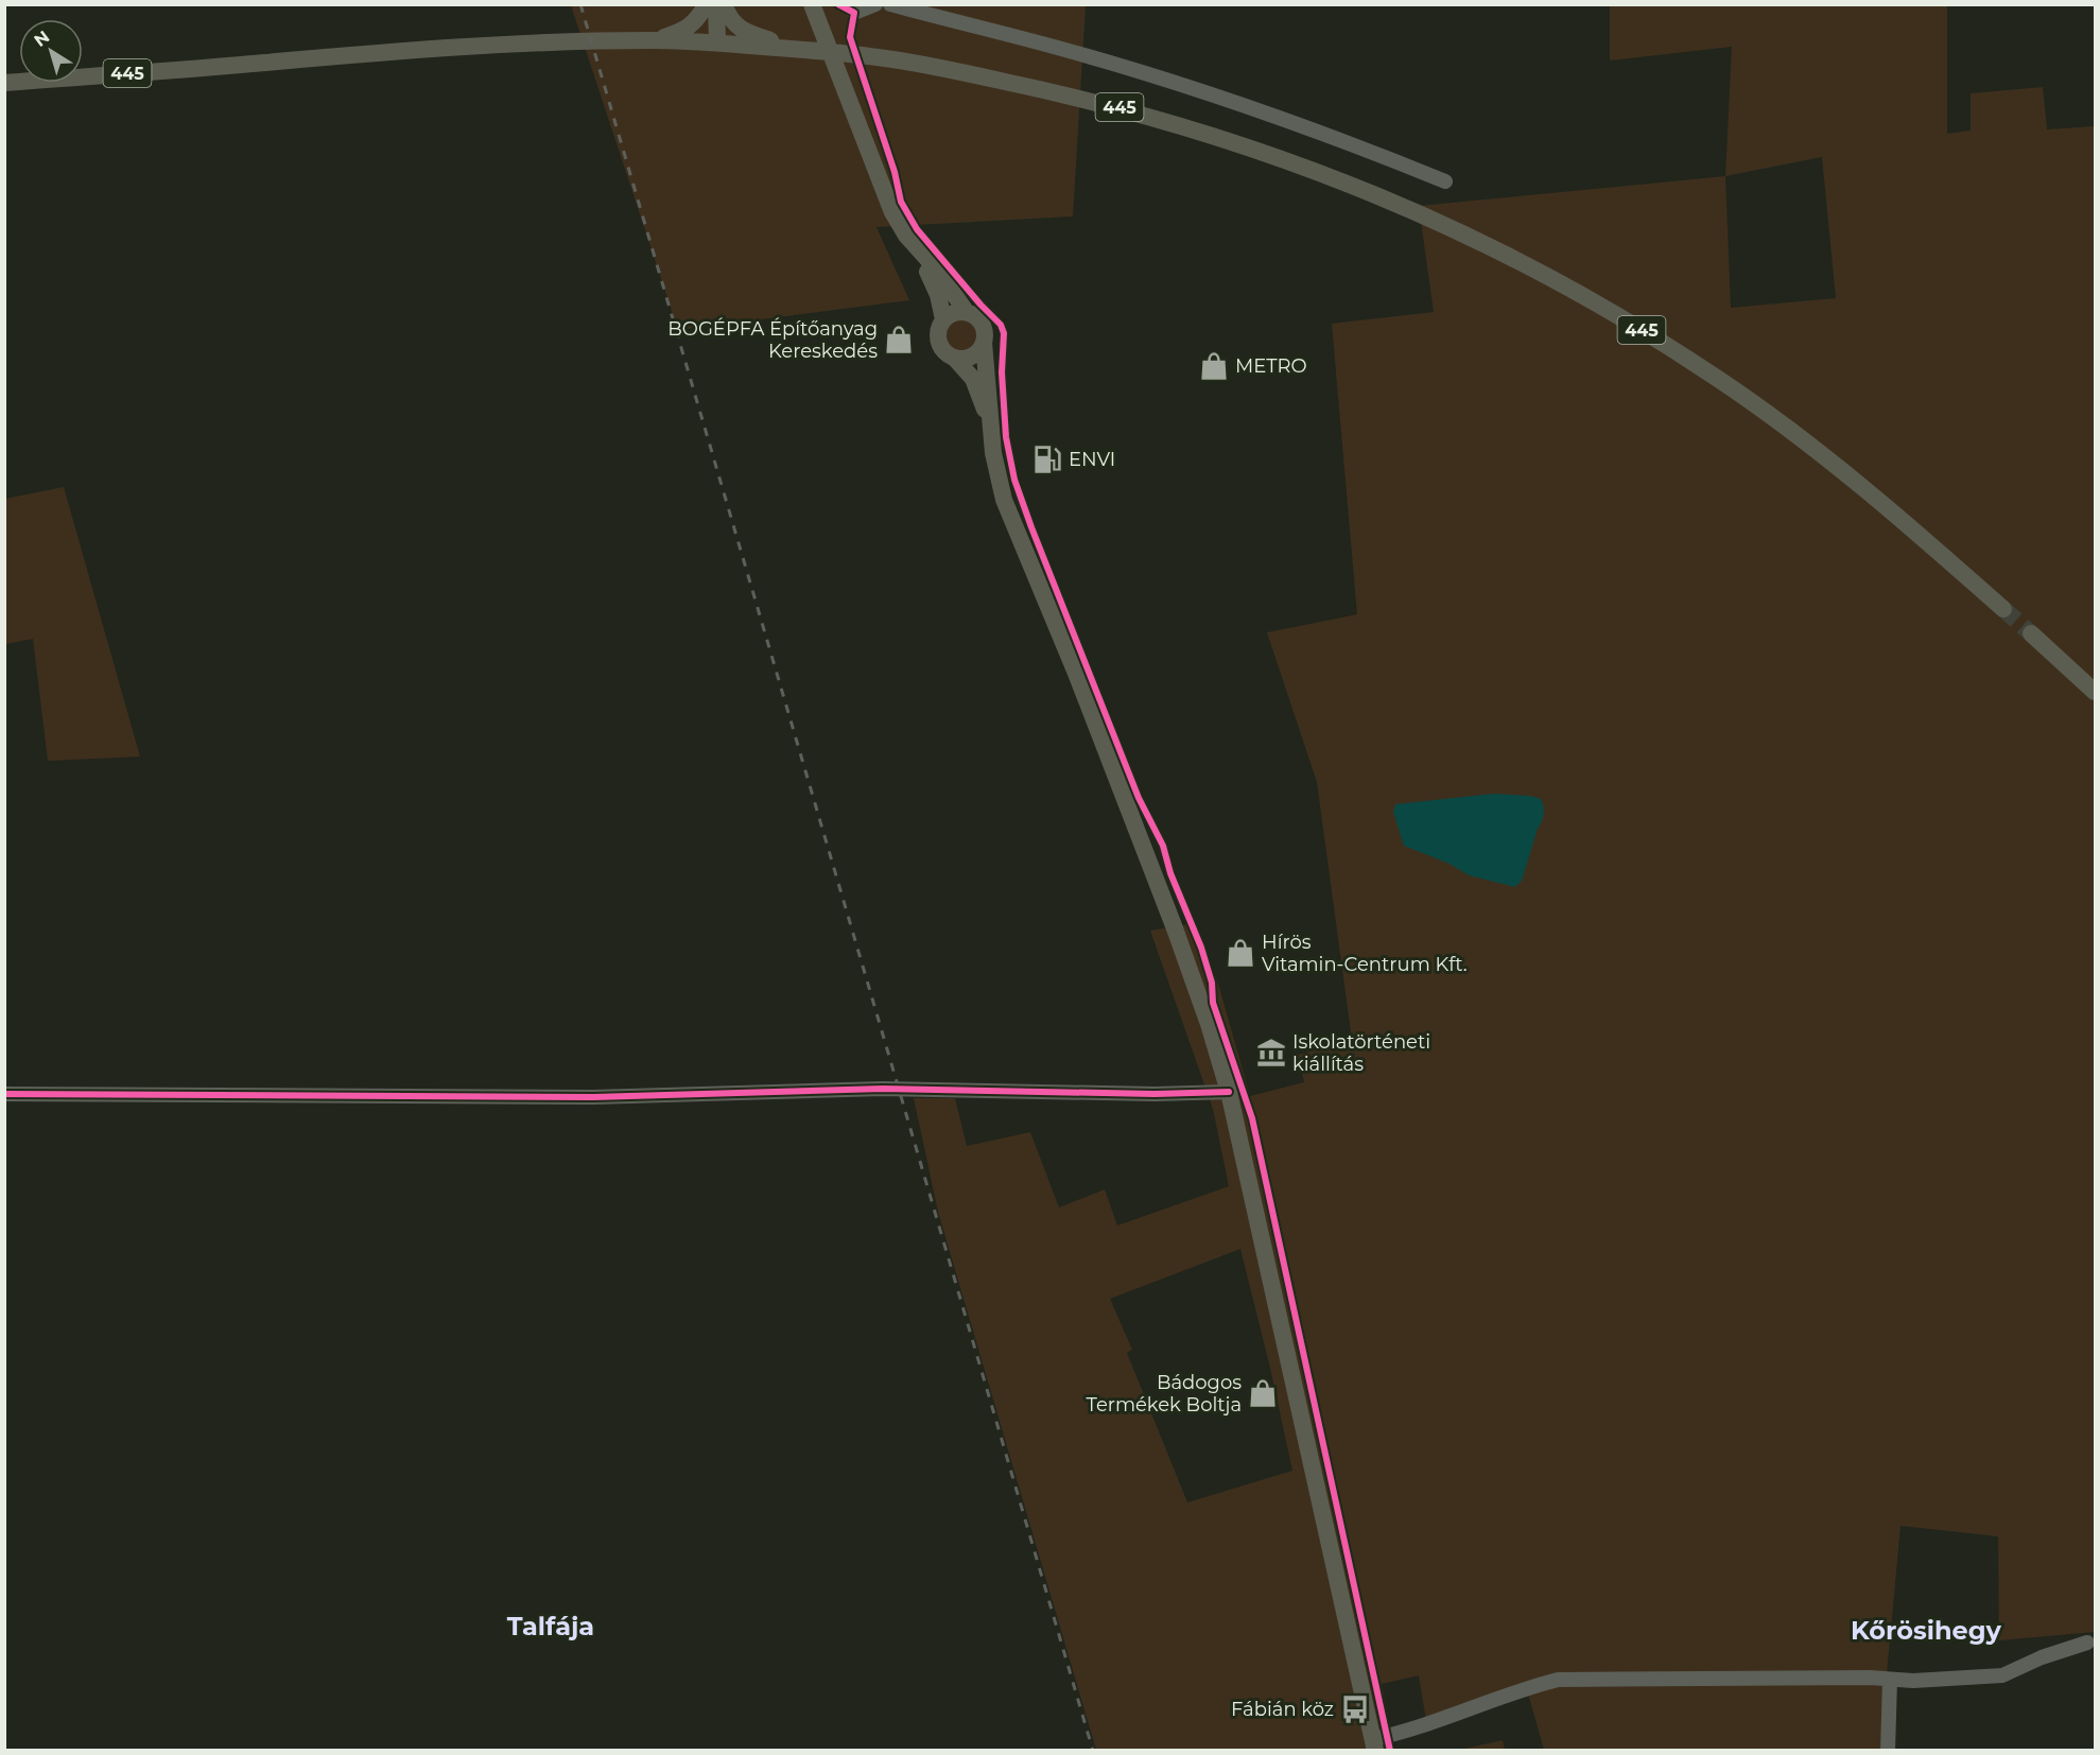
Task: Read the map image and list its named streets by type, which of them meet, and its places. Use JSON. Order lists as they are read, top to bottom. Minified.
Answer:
{"streets":{"main road":["445"]},"districts":["Talfája","Kőrösihegy"],"places":{"shop":["BOGÉPFA Építőanyag Kereskedés","METRO","Hírös Vitamin-Centrum Kft.","Bádogos Termékek Boltja"],"fuel station":["ENVI"],"museum":["Iskolatörténeti kiállítás"],"bus stop":["Fábián köz"]},"north":"top left"}
